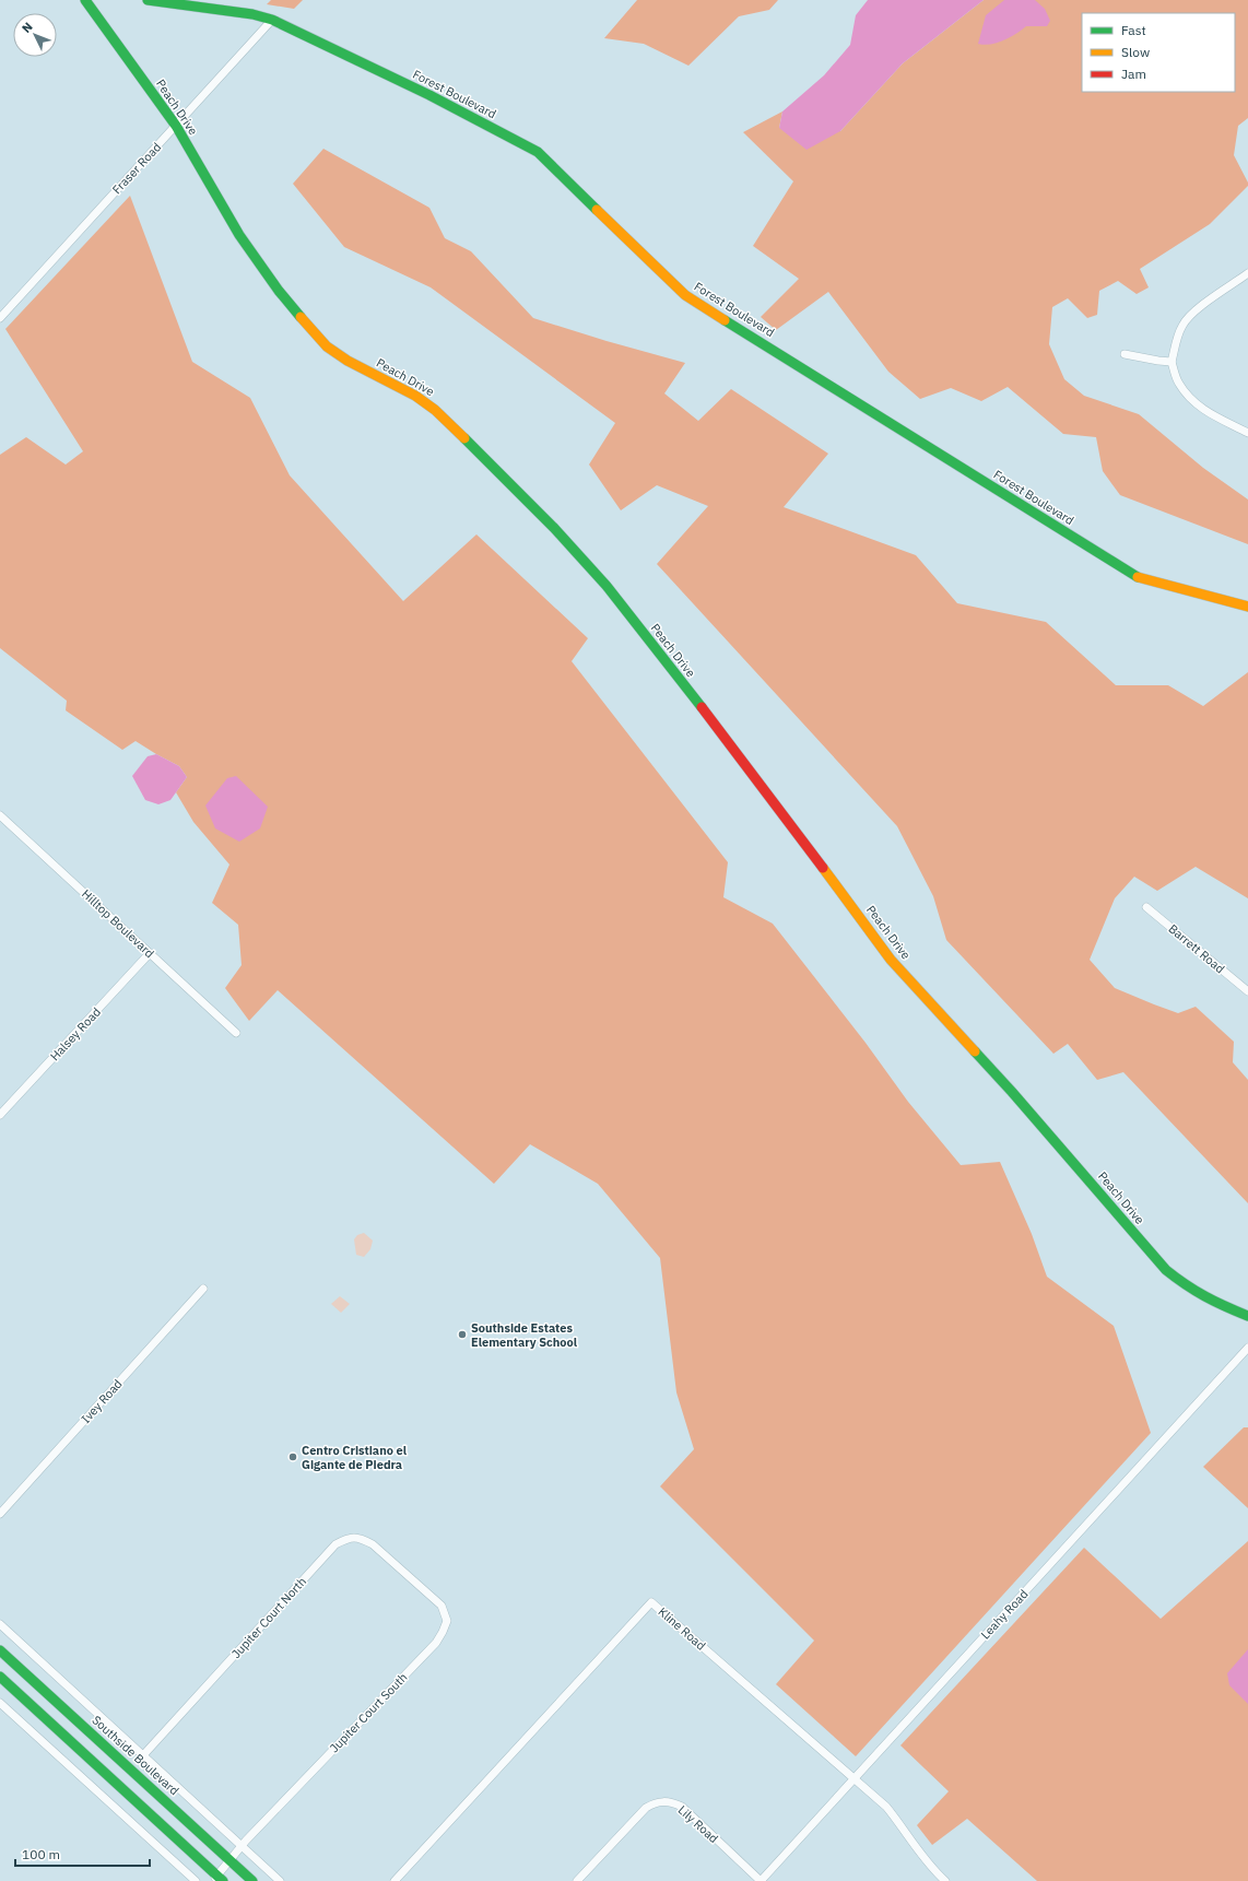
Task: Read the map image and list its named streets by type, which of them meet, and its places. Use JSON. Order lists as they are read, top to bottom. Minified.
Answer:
{"streets":{"main road":["Forest Boulevard","Peach Drive","Southside Boulevard"],"street":["Fraser Road","Hilltop Boulevard","Barrett Road","Halsey Road","Ivey Road","Leahy Road","Jupiter Court North","Kline Road","Jupiter Court South","Lily Road"]},"crossings":[["Forest Boulevard","Fraser Road"],["Peach Drive","Fraser Road"],["Hilltop Boulevard","Halsey Road"],["Leahy Road","Kline Road"],["Leahy Road","Lily Road"],["Jupiter Court North","Jupiter Court South"],["Jupiter Court South","Southside Boulevard"]],"places":["Southside Estates Elementary School","Centro Cristiano el Gigante de Piedra"],"legend":["Fast","Slow","Jam"],"scale_bar":"100 m","north":"top left"}
